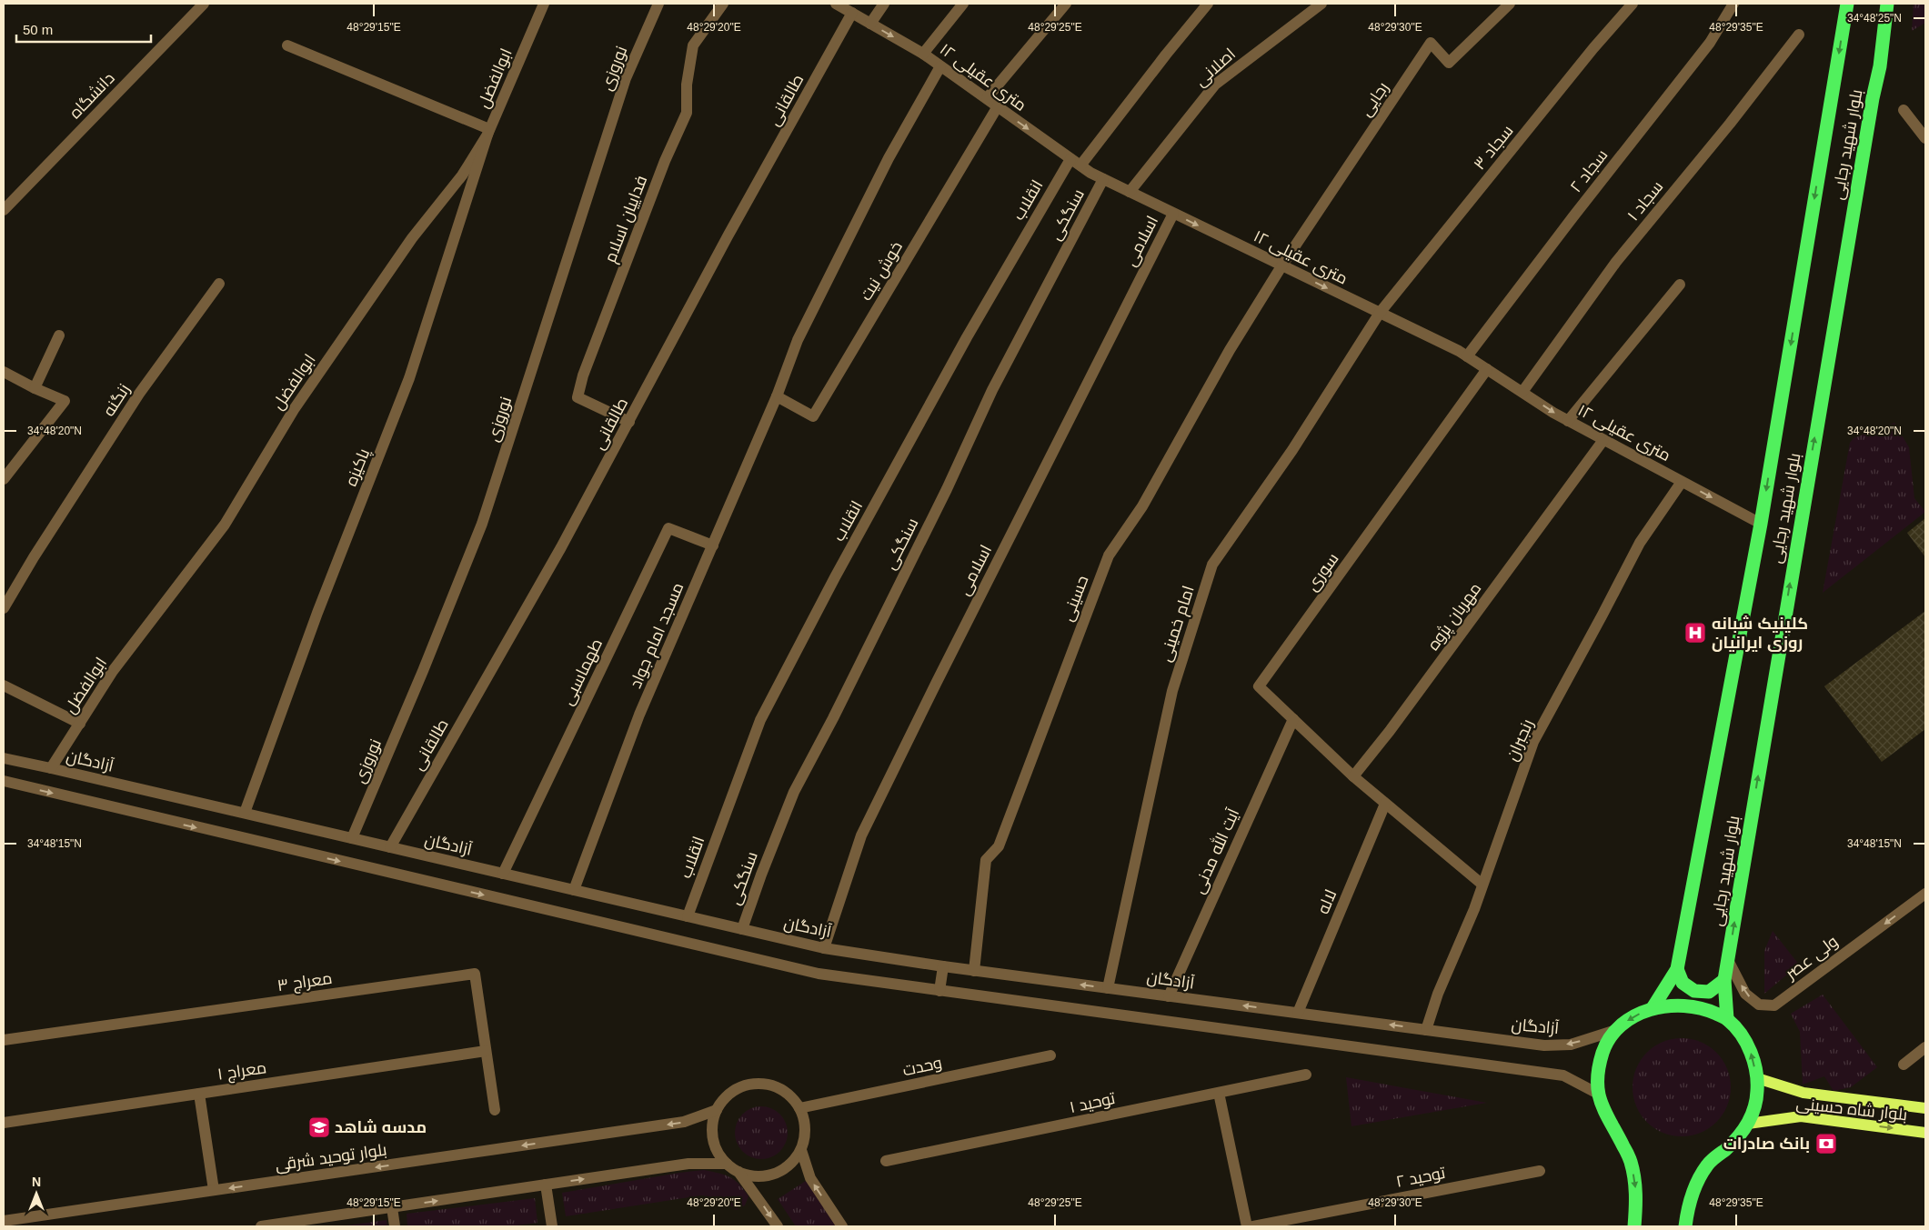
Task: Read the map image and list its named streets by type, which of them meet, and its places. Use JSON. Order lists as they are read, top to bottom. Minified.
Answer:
{"streets":{"highway":["بلوار شهید رجایی"],"main road":["بلوار شاه حسینی"],"street":["اصلانی","نوروزی","۱۲ متری عقیلی","ابوالفضل","دانشگاه","رجایی","طالقانی","سجاد ۳","سجاد ۲","انقلاب","سجاد ۱","سنگکی","فداییان اسلام","اسلامی","خوش نیت","زنگنه","پاکیزه","سوری","حسینی","مهربان پژوه","امام خمینی","مسجد امام جواد","طهماسبی","رنجبران","آزادگان","آیت الله مدنی","لاله","ولی عصر","معراج ۳","وحدت","معراج ۱","توحید ۱","بلوار توحید شرقی","توحید ۲"]},"crossings":[["اصلانی","۱۲ متری عقیلی"],["نوروزی","آزادگان"],["۱۲ متری عقیلی","رجایی"],["۱۲ متری عقیلی","طالقانی"],["۱۲ متری عقیلی","بلوار شهید رجایی"],["۱۲ متری عقیلی","سجاد ۳"],["۱۲ متری عقیلی","سجاد ۲"],["۱۲ متری عقیلی","انقلاب"],["۱۲ متری عقیلی","سجاد ۱"],["۱۲ متری عقیلی","سنگکی"],["۱۲ متری عقیلی","اسلامی"],["۱۲ متری عقیلی","خوش نیت"],["۱۲ متری عقیلی","سوری"],["۱۲ متری عقیلی","حسینی"],["۱۲ متری عقیلی","مهربان پژوه"],["۱۲ متری عقیلی","امام خمینی"],["۱۲ متری عقیلی","مسجد امام جواد"],["۱۲ متری عقیلی","رنجبران"],["ابوالفضل","پاکیزه"],["ابوالفضل","آزادگان"],["رجایی","حسینی"],["طالقانی","فداییان اسلام"],["طالقانی","آزادگان"],["بلوار شهید رجایی","ولی عصر"],["سجاد ۳","امام خمینی"],["انقلاب","آزادگان"],["سنگکی","آزادگان"],["اسلامی","آزادگان"],["خوش نیت","مسجد امام جواد"],["پاکیزه","آزادگان"],["سوری","مهربان پژوه"],["سوری","آیت الله مدنی"],["حسینی","آزادگان"],["امام خمینی","آزادگان"],["مسجد امام جواد","طهماسبی"],["مسجد امام جواد","آزادگان"],["طهماسبی","آزادگان"],["رنجبران","آزادگان"],["آزادگان","آیت الله مدنی"],["آزادگان","لاله"],["وحدت","بلوار توحید شرقی"]],"one_way":["۱۲ متری عقیلی","ولی عصر"],"places":{"hospital":["کلینیک شبانه روزی ایرانیان"],"school or university":["مدسه شاهد"],"bank":["بانک صادرات"]},"scale_bar":"50 m","north":"top","coordinates":["34°48'25\"N","48°29'15\"E","48°29'20\"E","48°29'25\"E","48°29'30\"E","48°29'35\"E","34°48'20\"N","34°48'15\"N"]}
